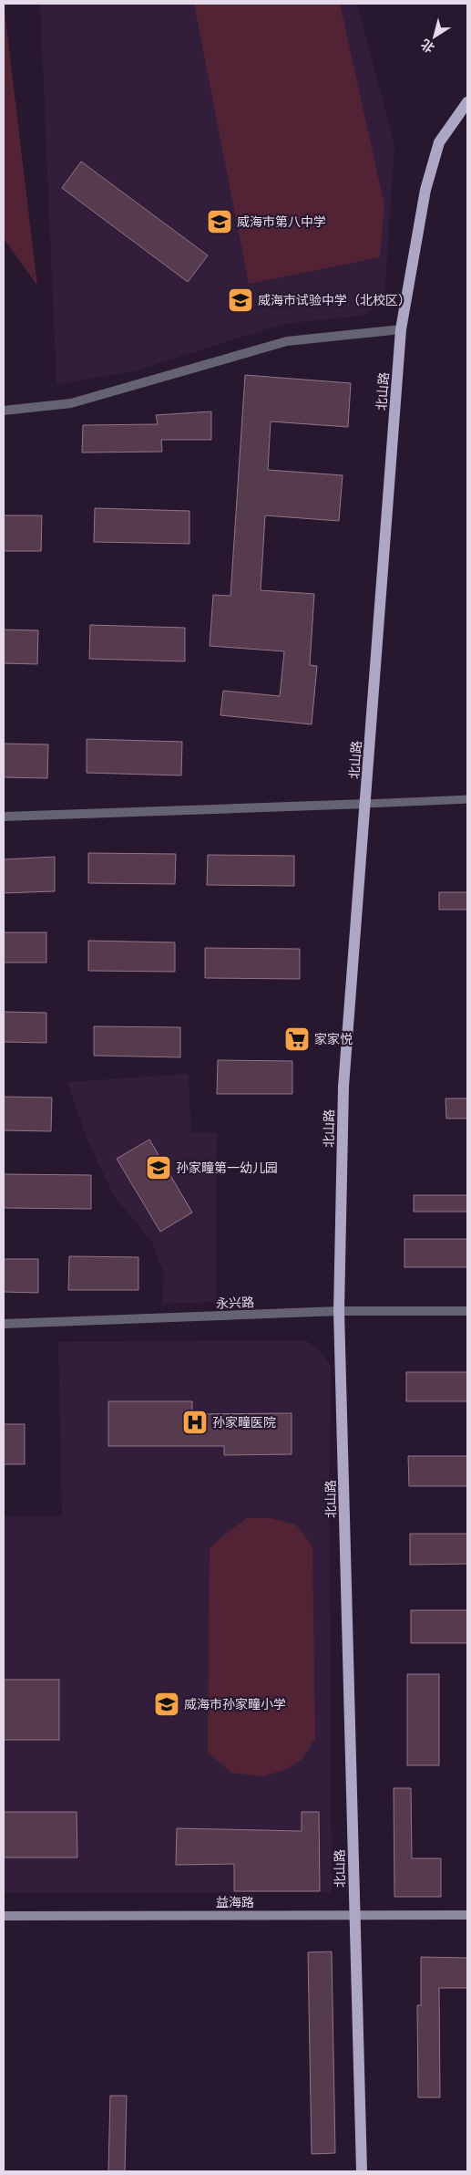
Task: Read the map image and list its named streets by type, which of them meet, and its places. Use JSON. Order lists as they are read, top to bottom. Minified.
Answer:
{"streets":{"main road":["北山路","益海路"],"street":["永兴路"]},"crossings":[["北山路","永兴路"],["北山路","益海路"]],"places":{"school or university":["威海市第八中学","威海市试验中学（北校区）","孙家疃第一幼儿园","威海市孙家疃小学"],"supermarket":["家家悦"],"hospital":["孙家疃医院"]},"north":"bottom left"}
